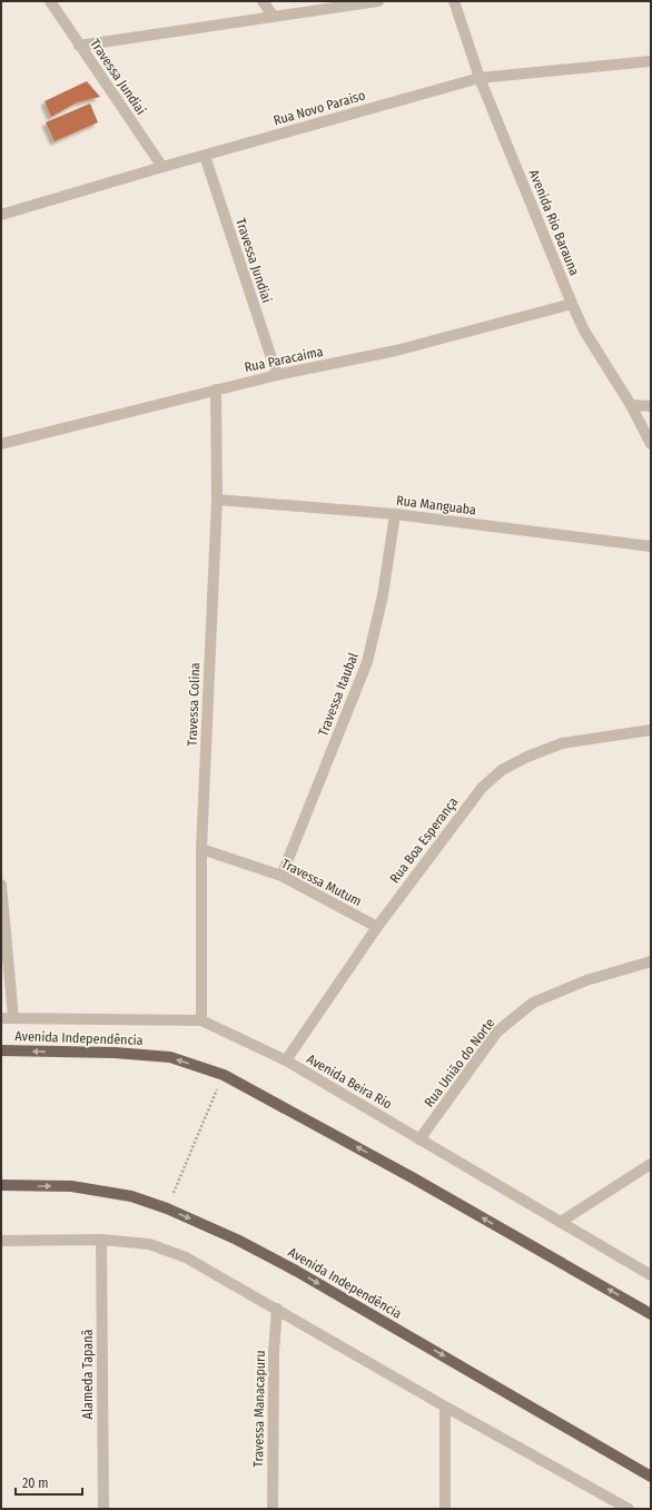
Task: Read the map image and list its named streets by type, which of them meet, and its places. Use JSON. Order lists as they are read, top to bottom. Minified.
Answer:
{"streets":{"main road":["Avenida Independência"],"street":["Travessa Jundiaí","Rua Novo Paraiso","Avenida Rio Barauna","Travessa Jundiai","Rua Paracaima","Rua Manguaba","Travessa Itaubal","Travessa Colina","Rua Boa Esperança","Travessa Mutum","Rua União do Norte","Avenida Beira Rio","Alameda Tapanã","Travessa Manacapuru"]},"crossings":[["Travessa Jundiaí","Rua Novo Paraiso"],["Rua Novo Paraiso","Avenida Rio Barauna"],["Rua Novo Paraiso","Travessa Jundiai"],["Avenida Rio Barauna","Rua Paracaima"],["Travessa Jundiai","Rua Paracaima"],["Rua Paracaima","Travessa Colina"],["Rua Manguaba","Travessa Itaubal"],["Rua Manguaba","Travessa Colina"],["Travessa Itaubal","Travessa Mutum"],["Travessa Colina","Travessa Mutum"],["Travessa Colina","Avenida Beira Rio"],["Rua Boa Esperança","Travessa Mutum"],["Rua Boa Esperança","Avenida Beira Rio"],["Rua União do Norte","Avenida Beira Rio"]],"scale_bar":"20 m"}
